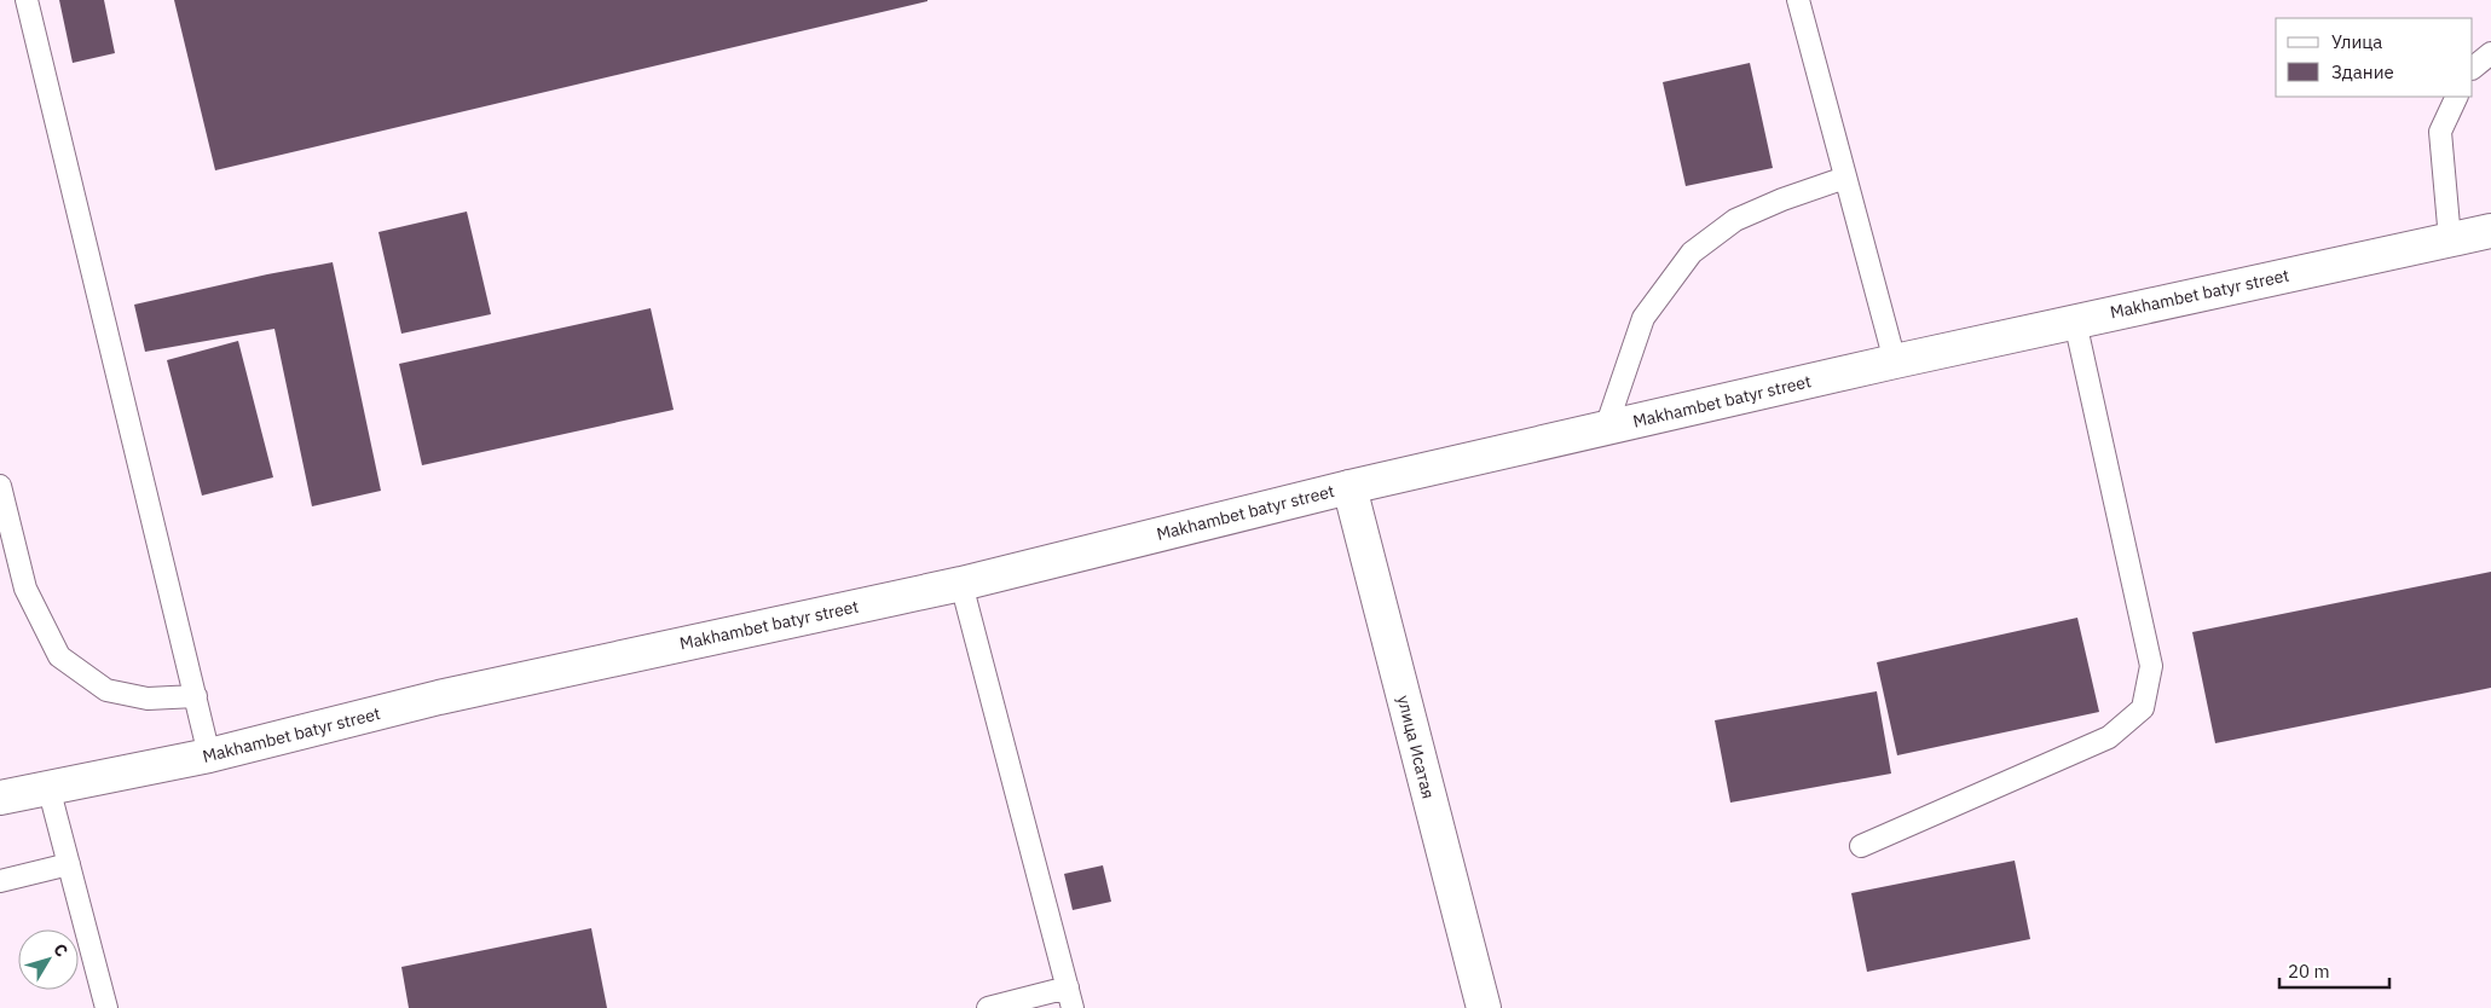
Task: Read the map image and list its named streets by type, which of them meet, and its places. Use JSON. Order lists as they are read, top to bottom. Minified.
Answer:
{"streets":{"street":["Makhambet batyr street","улица Исатая"]},"crossings":[["Makhambet batyr street","улица Исатая"]],"legend":["Улица","Здание"],"scale_bar":"20 m","north":"top right"}
